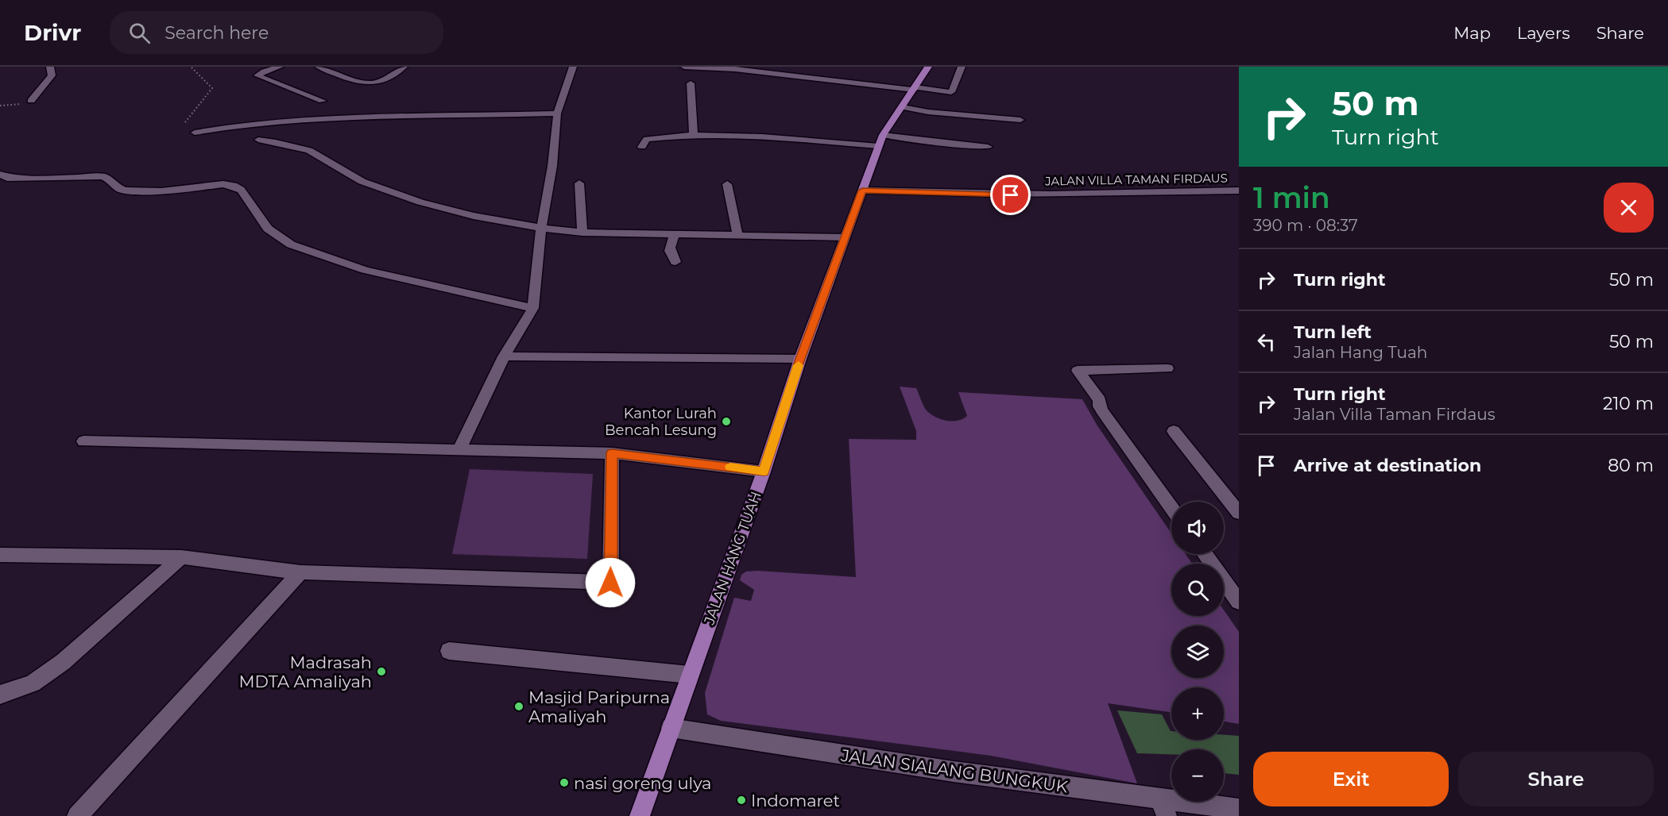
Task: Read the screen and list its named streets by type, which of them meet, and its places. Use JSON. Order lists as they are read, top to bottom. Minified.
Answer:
{"streets":{"main road":["JALAN HANG TUAH"],"street":["JALAN VILLA TAMAN FIRDAUS","JALAN SIALANG BUNGKUK"]},"crossings":[["JALAN VILLA TAMAN FIRDAUS","JALAN HANG TUAH"],["JALAN HANG TUAH","JALAN SIALANG BUNGKUK"]],"places":["Kantor Lurah Bencah Lesung","Madrasah MDTA Amaliyah","Masjid Paripurna Amaliyah","nasi goreng ulya","Indomaret"],"page":{"header":"Drivr","search":"Search here","nav":["Map","Layers","Share"],"turn":["50 m","Turn right"],"heading":["1 min","390 m · 08:37"],"list":[{"name":"Turn right","value":"50 m"},{"name":"Turn left","note":"Jalan Hang Tuah","value":"50 m"},{"name":"Turn right","note":"Jalan Villa Taman Firdaus","value":"210 m"},{"name":"Arrive at destination","value":"80 m"}],"map_buttons":["+","−"],"buttons":["Exit","Share"]}}
